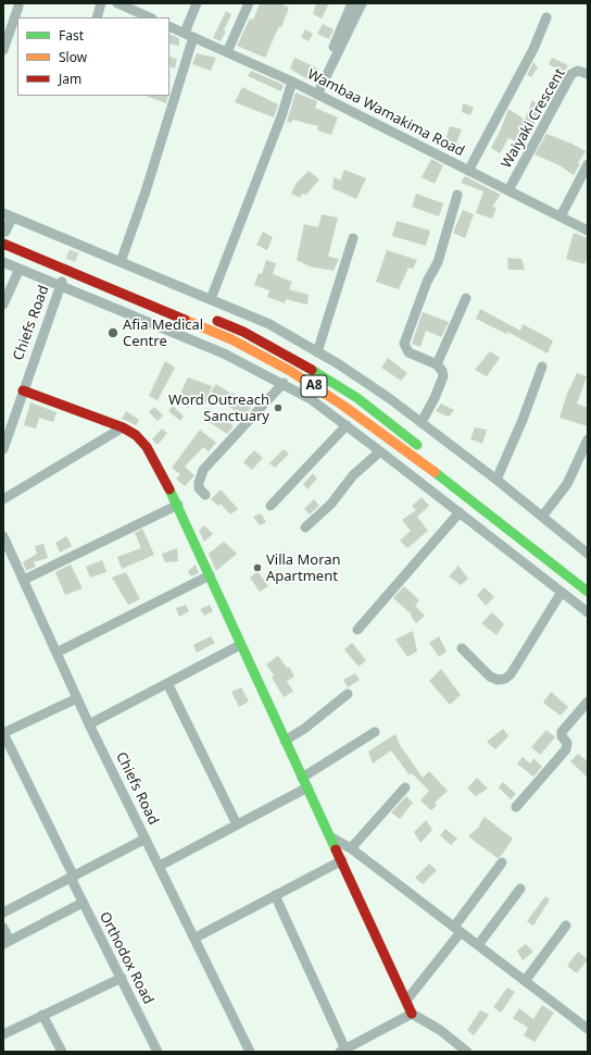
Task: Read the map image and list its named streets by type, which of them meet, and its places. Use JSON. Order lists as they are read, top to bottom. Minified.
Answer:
{"streets":{"main road":["A8"],"street":["Wambaa Wamakima Road","Waiyaki Crescent","Chiefs Road","Orthodox Road"]},"crossings":[["Wambaa Wamakima Road","Waiyaki Crescent"]],"places":["Afia Medical Centre","Word Outreach Sanctuary","Villa Moran Apartment"],"legend":["Fast","Slow","Jam"]}
